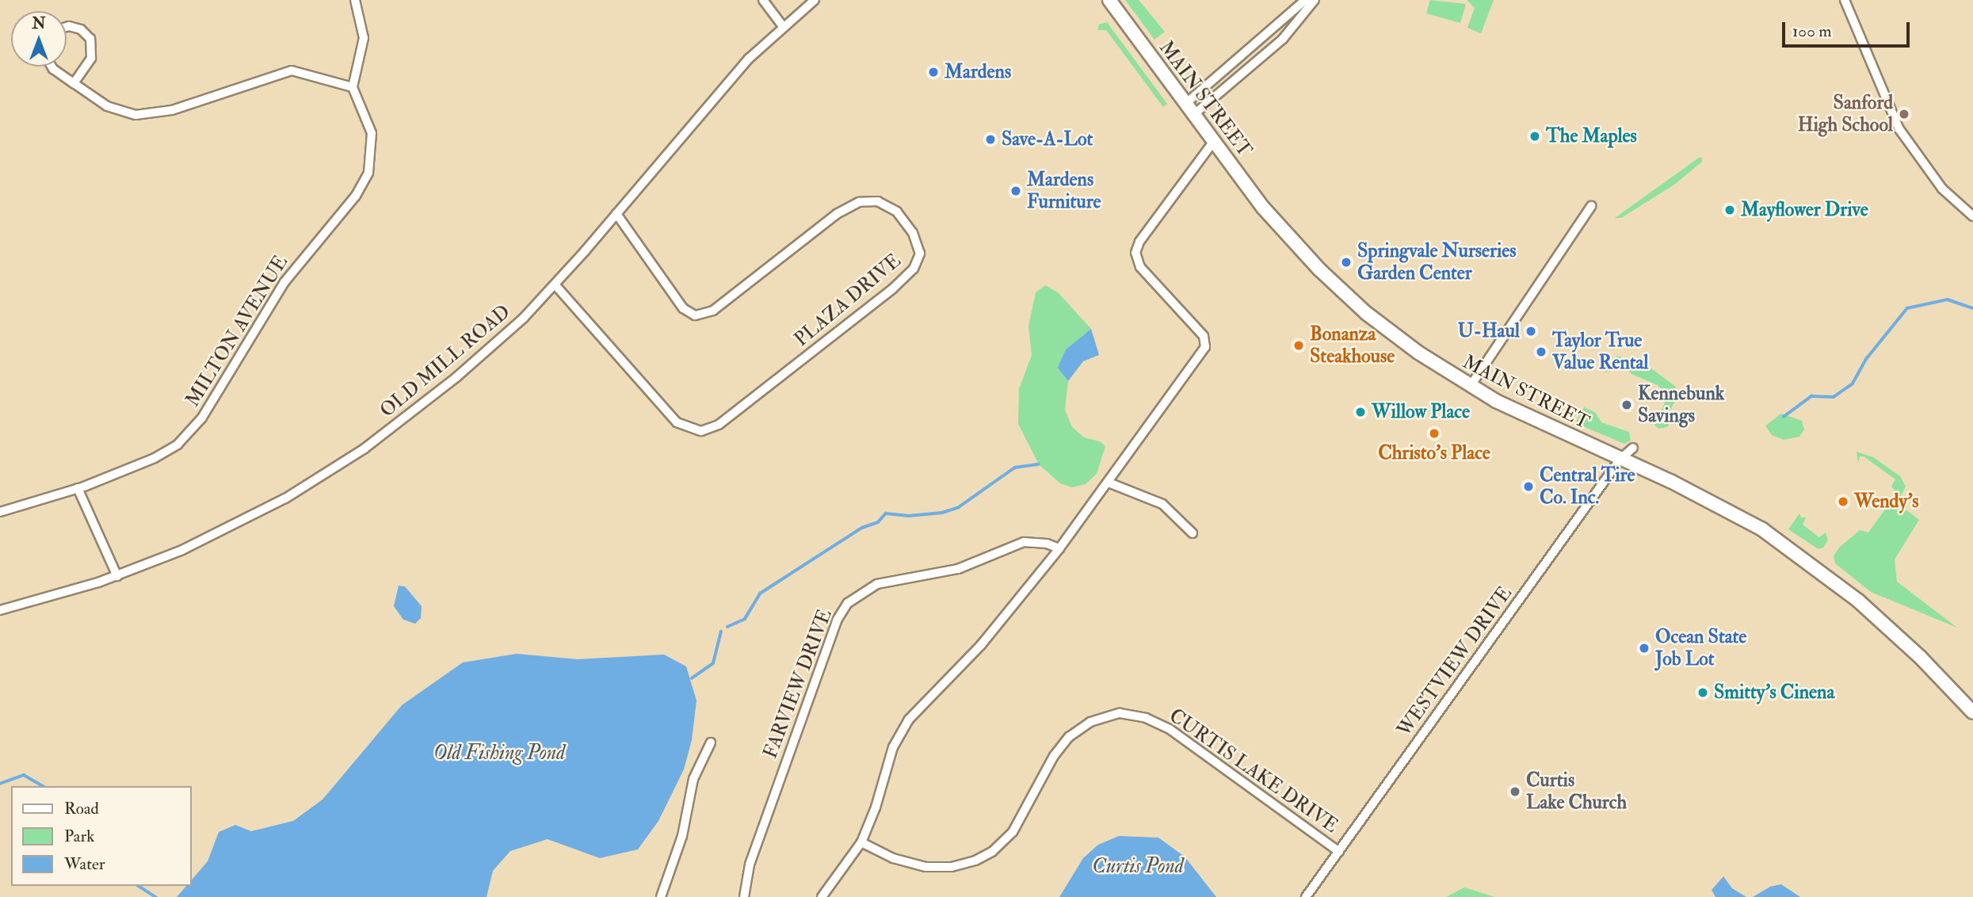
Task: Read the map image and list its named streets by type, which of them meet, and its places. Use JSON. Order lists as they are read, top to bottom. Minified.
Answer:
{"streets":{"highway":["MAIN STREET"],"street":["PLAZA DRIVE","MILTON AVENUE","OLD MILL ROAD","WESTVIEW DRIVE","FARVIEW DRIVE","CURTIS LAKE DRIVE"]},"crossings":[["MAIN STREET","WESTVIEW DRIVE"],["PLAZA DRIVE","OLD MILL ROAD"],["WESTVIEW DRIVE","CURTIS LAKE DRIVE"]],"water":["Old Fishing Pond","Curtis Pond"],"places":["Mardens","Sanford High School","The Maples","Save-A-Lot","Mardens Furniture","Mayflower Drive","Springvale Nurseries Garden Center","U-Haul","Bonanza Steakhouse","Taylor True Value Rental","Kennebunk Savings","Willow Place","Christo's Place","Central Tire Co. Inc.","Wendy's","Ocean State Job Lot","Smitty's Cinena","Curtis Lake Church"],"legend":["Road","Park","Water"],"scale_bar":"100 m","north":"top"}
